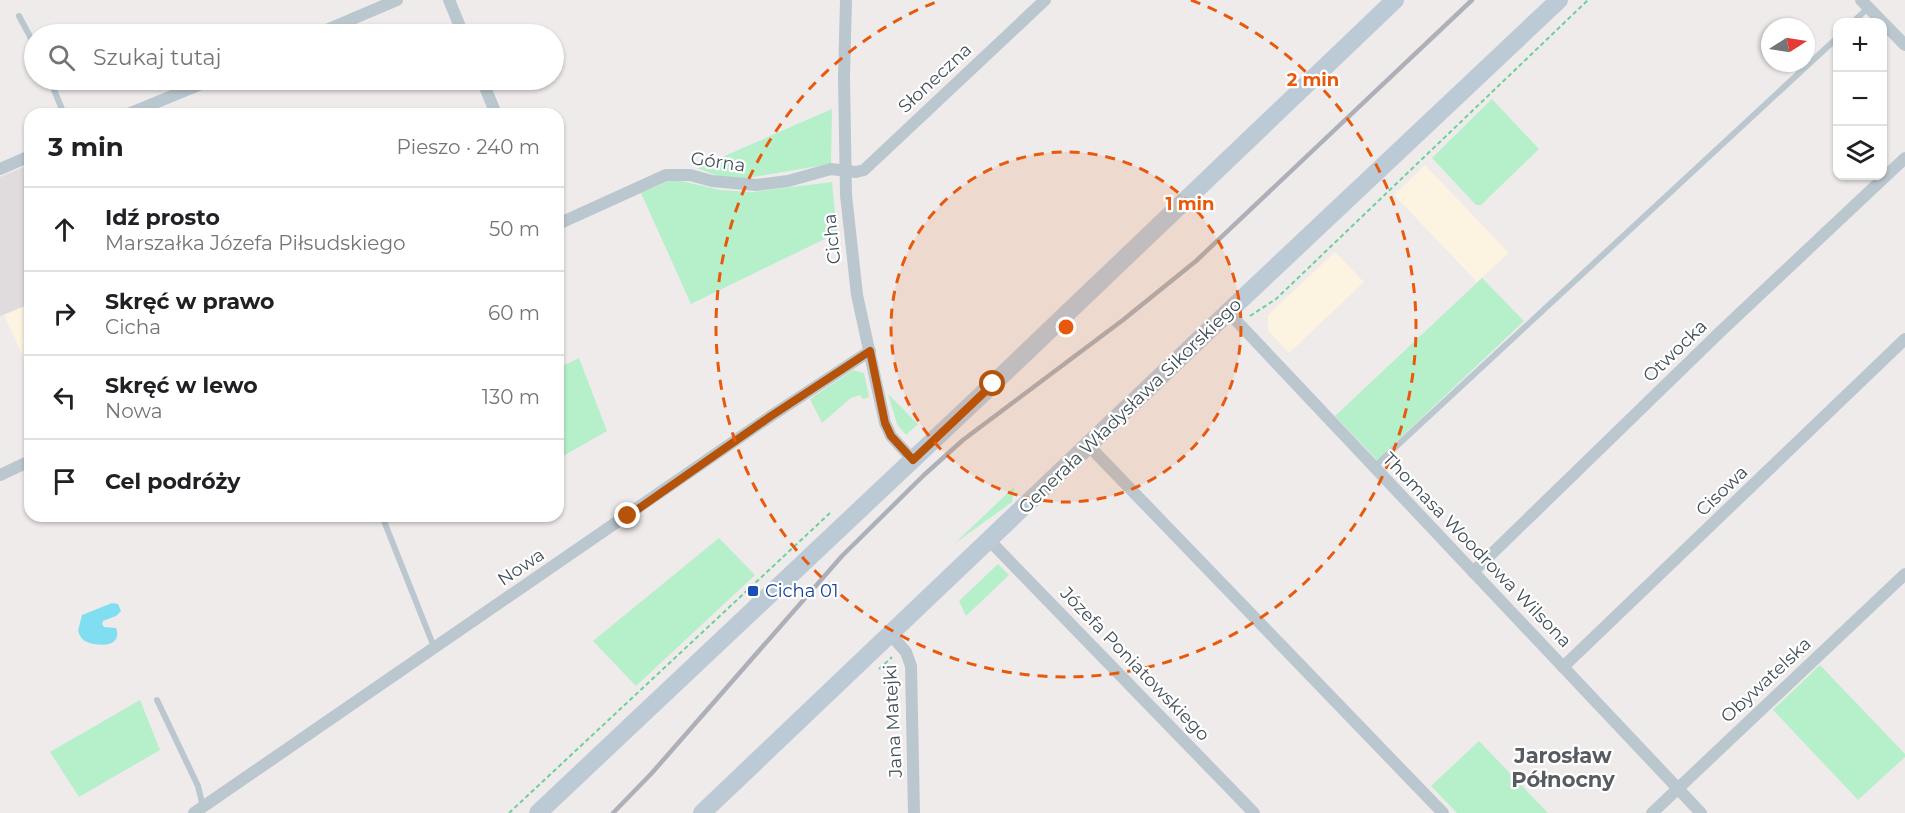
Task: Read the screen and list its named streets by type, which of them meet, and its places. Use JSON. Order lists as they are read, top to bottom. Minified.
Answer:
{"streets":{"main road":["Generała Władysława Sikorskiego"],"street":["Słoneczna","Górna","Cicha","Otwocka","Cisowa","Thomasa Woodrowa Wilsona","Nowa","Józefa Poniatowskiego","Obywatelska","Jana Matejki"]},"crossings":[["Słoneczna","Górna"],["Słoneczna","Cicha"],["Górna","Cicha"],["Cicha","Nowa"],["Otwocka","Thomasa Woodrowa Wilsona"],["Generała Władysława Sikorskiego","Thomasa Woodrowa Wilsona"],["Generała Władysława Sikorskiego","Józefa Poniatowskiego"],["Generała Władysława Sikorskiego","Jana Matejki"],["Cisowa","Thomasa Woodrowa Wilsona"],["Thomasa Woodrowa Wilsona","Obywatelska"]],"districts":["Jarosław Północny"],"places":{"transit":["Cicha 01"]},"north":"right","page":{"map_buttons":["+","−"],"search":"Szukaj tutaj","heading":["3 min","Pieszo · 240 m"],"list":[["Idź prosto","Marszałka Józefa Piłsudskiego","50 m"],["Skręć w prawo","Cicha","60 m"],["Skręć w lewo","Nowa","130 m"],"Cel podróży"]},"rings":["2 min","1 min"]}
